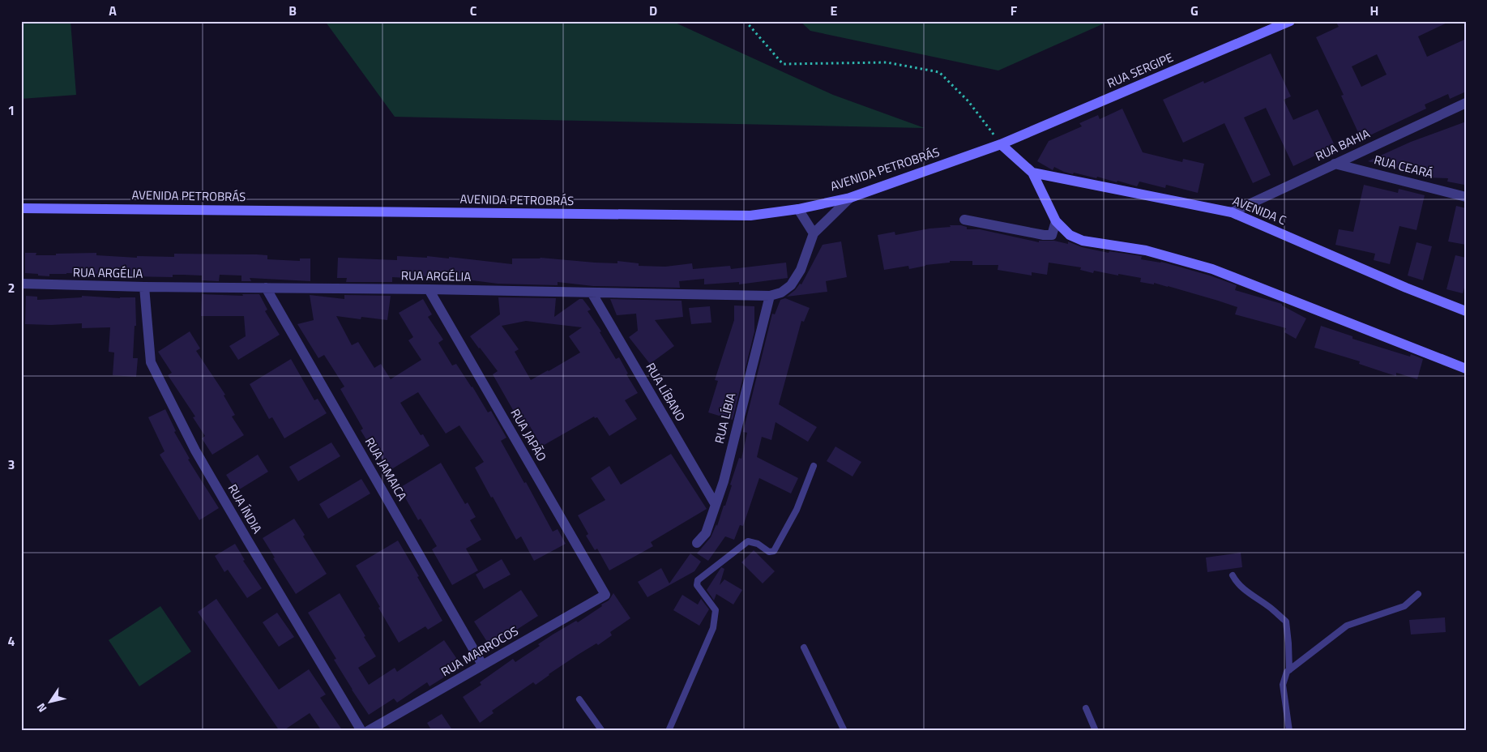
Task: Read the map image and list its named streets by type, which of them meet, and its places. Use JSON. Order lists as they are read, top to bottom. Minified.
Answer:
{"streets":{"main road":["RUA SERGIPE","AVENIDA PETROBRÁS","AVENIDA C"],"street":["RUA BAHIA","RUA CEARÁ","RUA ARGÉLIA","RUA LÍBANO","RUA LÍBIA","RUA JAPÃO","RUA JAMAICA","RUA ÍNDIA","RUA MARROCOS"]},"crossings":[["RUA SERGIPE","AVENIDA PETROBRÁS"],["RUA BAHIA","RUA CEARÁ"],["RUA BAHIA","AVENIDA C"],["AVENIDA PETROBRÁS","RUA ARGÉLIA"],["RUA ARGÉLIA","RUA LÍBANO"],["RUA ARGÉLIA","RUA LÍBIA"],["RUA ARGÉLIA","RUA JAPÃO"],["RUA ARGÉLIA","RUA JAMAICA"],["RUA ARGÉLIA","RUA ÍNDIA"],["RUA LÍBANO","RUA LÍBIA"],["RUA JAPÃO","RUA MARROCOS"],["RUA JAMAICA","RUA MARROCOS"]],"north":"bottom left","grid":{"columns":["A","B","C","D","E","F","G","H"],"rows":["1","2","3","4"]}}
